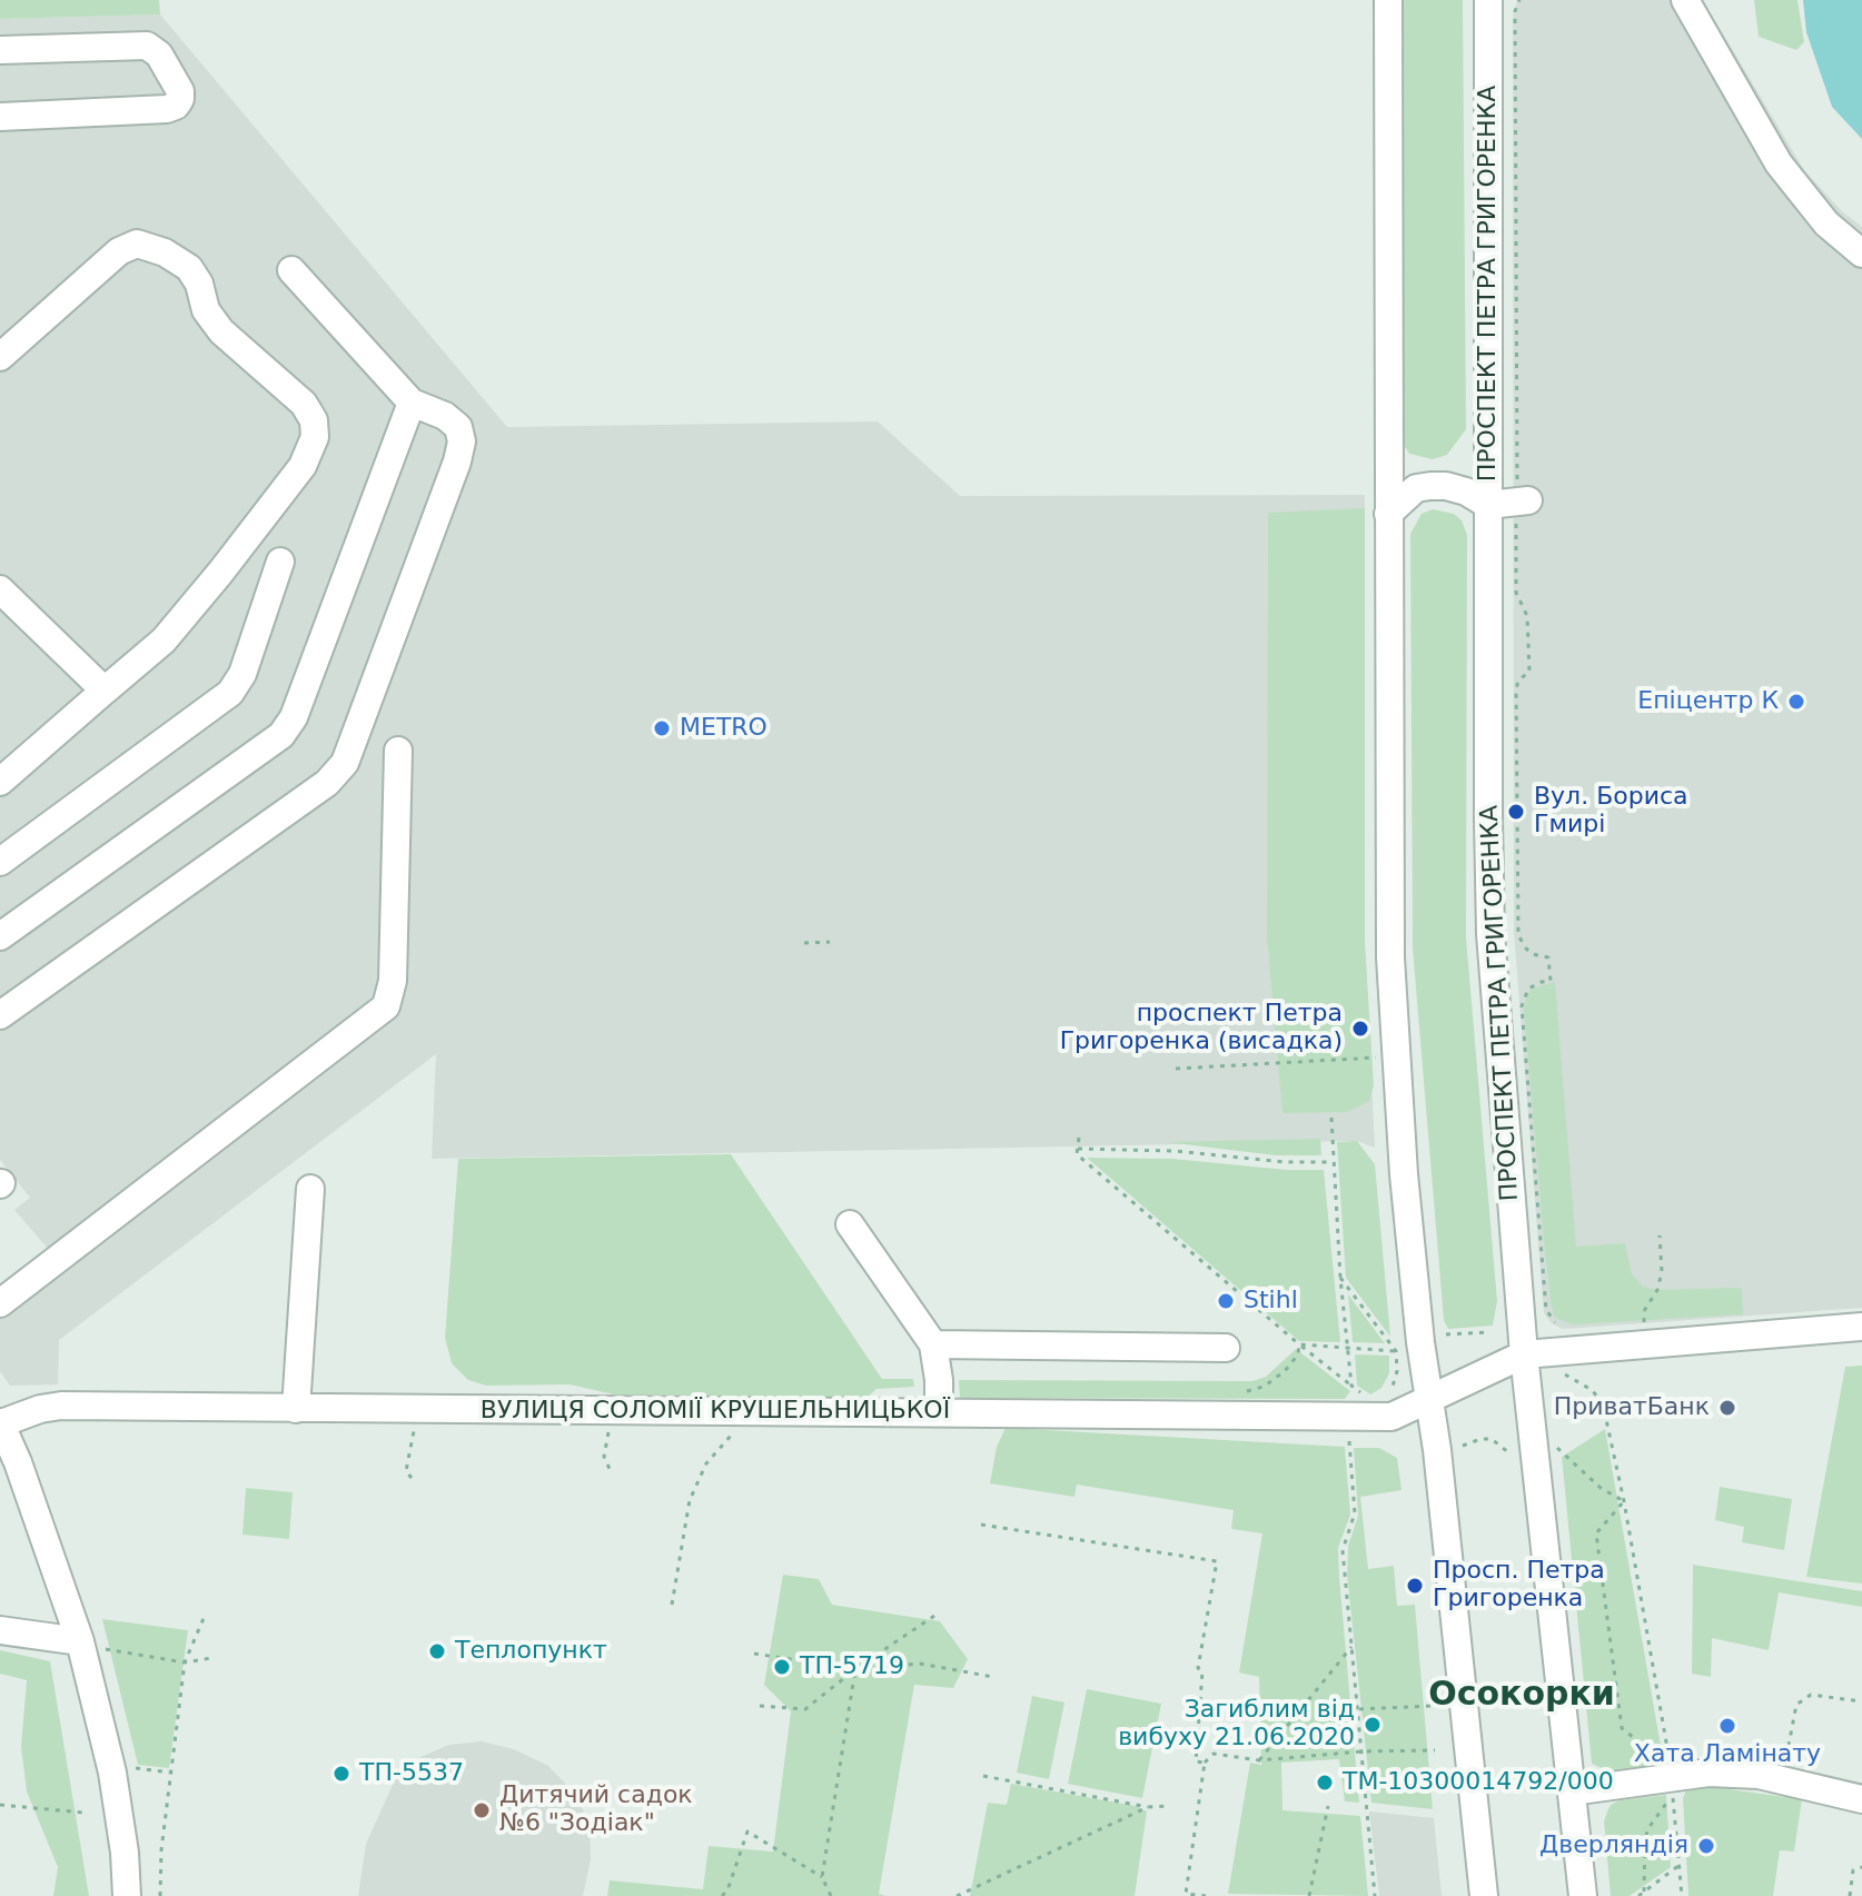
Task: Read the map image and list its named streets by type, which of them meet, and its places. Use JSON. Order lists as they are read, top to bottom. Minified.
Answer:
{"streets":{"street":["ПРОСПЕКТ ПЕТРА ГРИГОРЕНКА","ВУЛИЦЯ СОЛОМІЇ КРУШЕЛЬНИЦЬКОЇ"]},"crossings":[["ПРОСПЕКТ ПЕТРА ГРИГОРЕНКА","ВУЛИЦЯ СОЛОМІЇ КРУШЕЛЬНИЦЬКОЇ"]],"districts":["Осокорки"],"places":["Епіцентр К","METRO","Вул. Бориса Гмирі","проспект Петра Григоренка (висадка)","Stihl","ПриватБанк","Просп. Петра Григоренка","Теплопункт","ТП-5719","Загиблим від вибуху 21.06.2020","Хата Ламінату","ТП-5537","ТМ-10300014792/000","Дитячий садок №6 \"Зодіак\"","Дверляндія"]}
